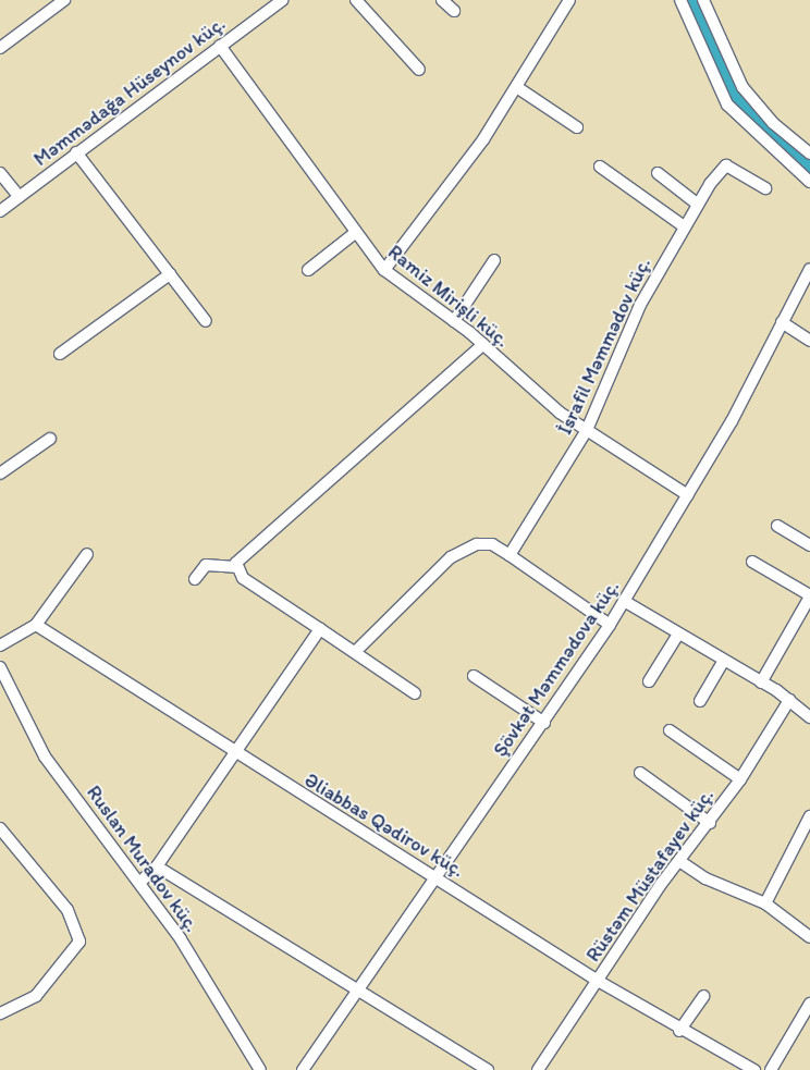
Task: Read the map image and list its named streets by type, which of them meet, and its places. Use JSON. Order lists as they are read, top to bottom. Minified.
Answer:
{"streets":{"street":["Məmmədağa Hüseynov küç.","Ramiz Mirişli küç.","İsrafil Məmmədov küç.","Şövkət Məmmədova küç.","Əliabbas Qədirov küç.","Ruslan Muradov küç.","Rüstəm Müstafayev küç."]},"crossings":[["Məmmədağa Hüseynov küç.","Ramiz Mirişli küç."],["Ramiz Mirişli küç.","İsrafil Məmmədov küç."],["Ramiz Mirişli küç.","Şövkət Məmmədova küç."],["Şövkət Məmmədova küç.","Əliabbas Qədirov küç."],["Əliabbas Qədirov küç.","Rüstəm Müstafayev küç."]]}
